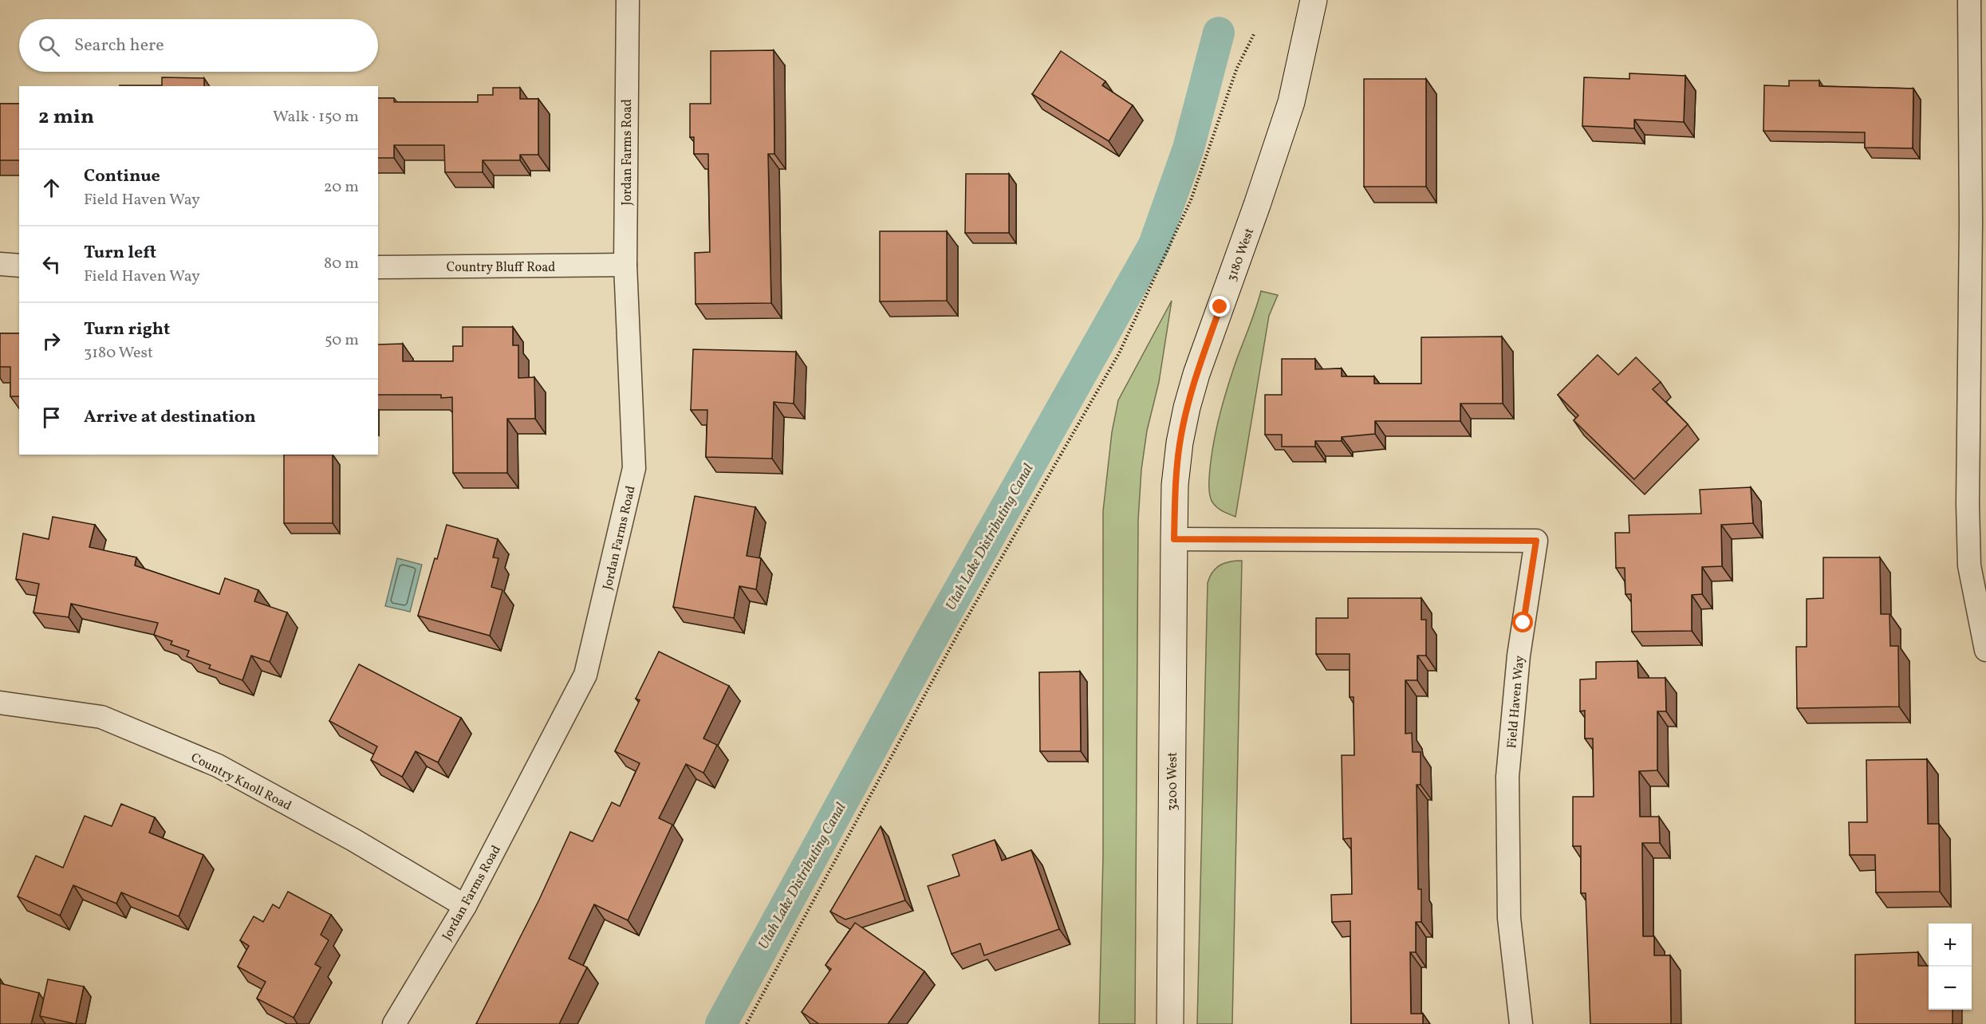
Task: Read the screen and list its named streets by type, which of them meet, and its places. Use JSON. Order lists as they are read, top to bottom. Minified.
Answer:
{"streets":{"street":["Jordan Farms Road","3180 West","Country Bluff Road","Field Haven Way","Country Knoll Road","3200 West"]},"crossings":[["Jordan Farms Road","Country Bluff Road"],["Jordan Farms Road","Country Knoll Road"],["3180 West","Field Haven Way"],["3180 West","3200 West"],["Field Haven Way","3200 West"]],"water":["Utah Lake Distributing Canal"],"page":{"search":"Search here","heading":["2 min","Walk · 150 m"],"list":[["Continue","Field Haven Way","20 m"],["Turn left","Field Haven Way","80 m"],["Turn right","3180 West","50 m"],"Arrive at destination"],"map_buttons":["+","−"]}}
